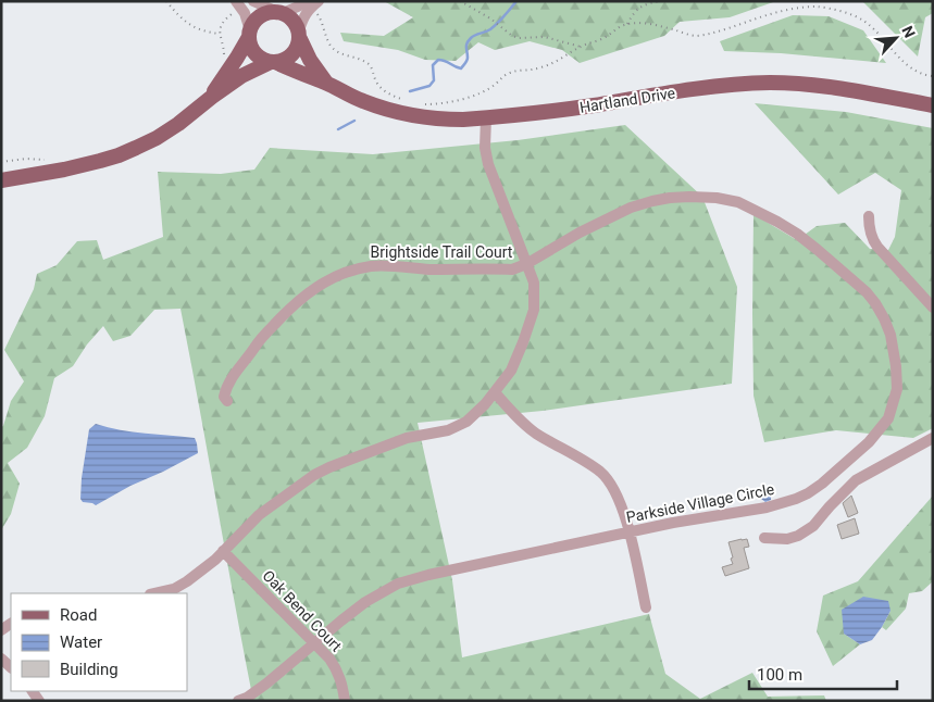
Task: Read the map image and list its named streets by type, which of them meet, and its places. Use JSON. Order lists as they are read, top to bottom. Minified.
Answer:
{"streets":{"main road":["Hartland Drive"],"street":["Brightside Trail Court","Parkside Village Circle","Oak Bend Court"]},"crossings":[["Brightside Trail Court","Parkside Village Circle"],["Parkside Village Circle","Oak Bend Court"]],"legend":["Road","Water","Building"],"scale_bar":"100 m","north":"top right"}
